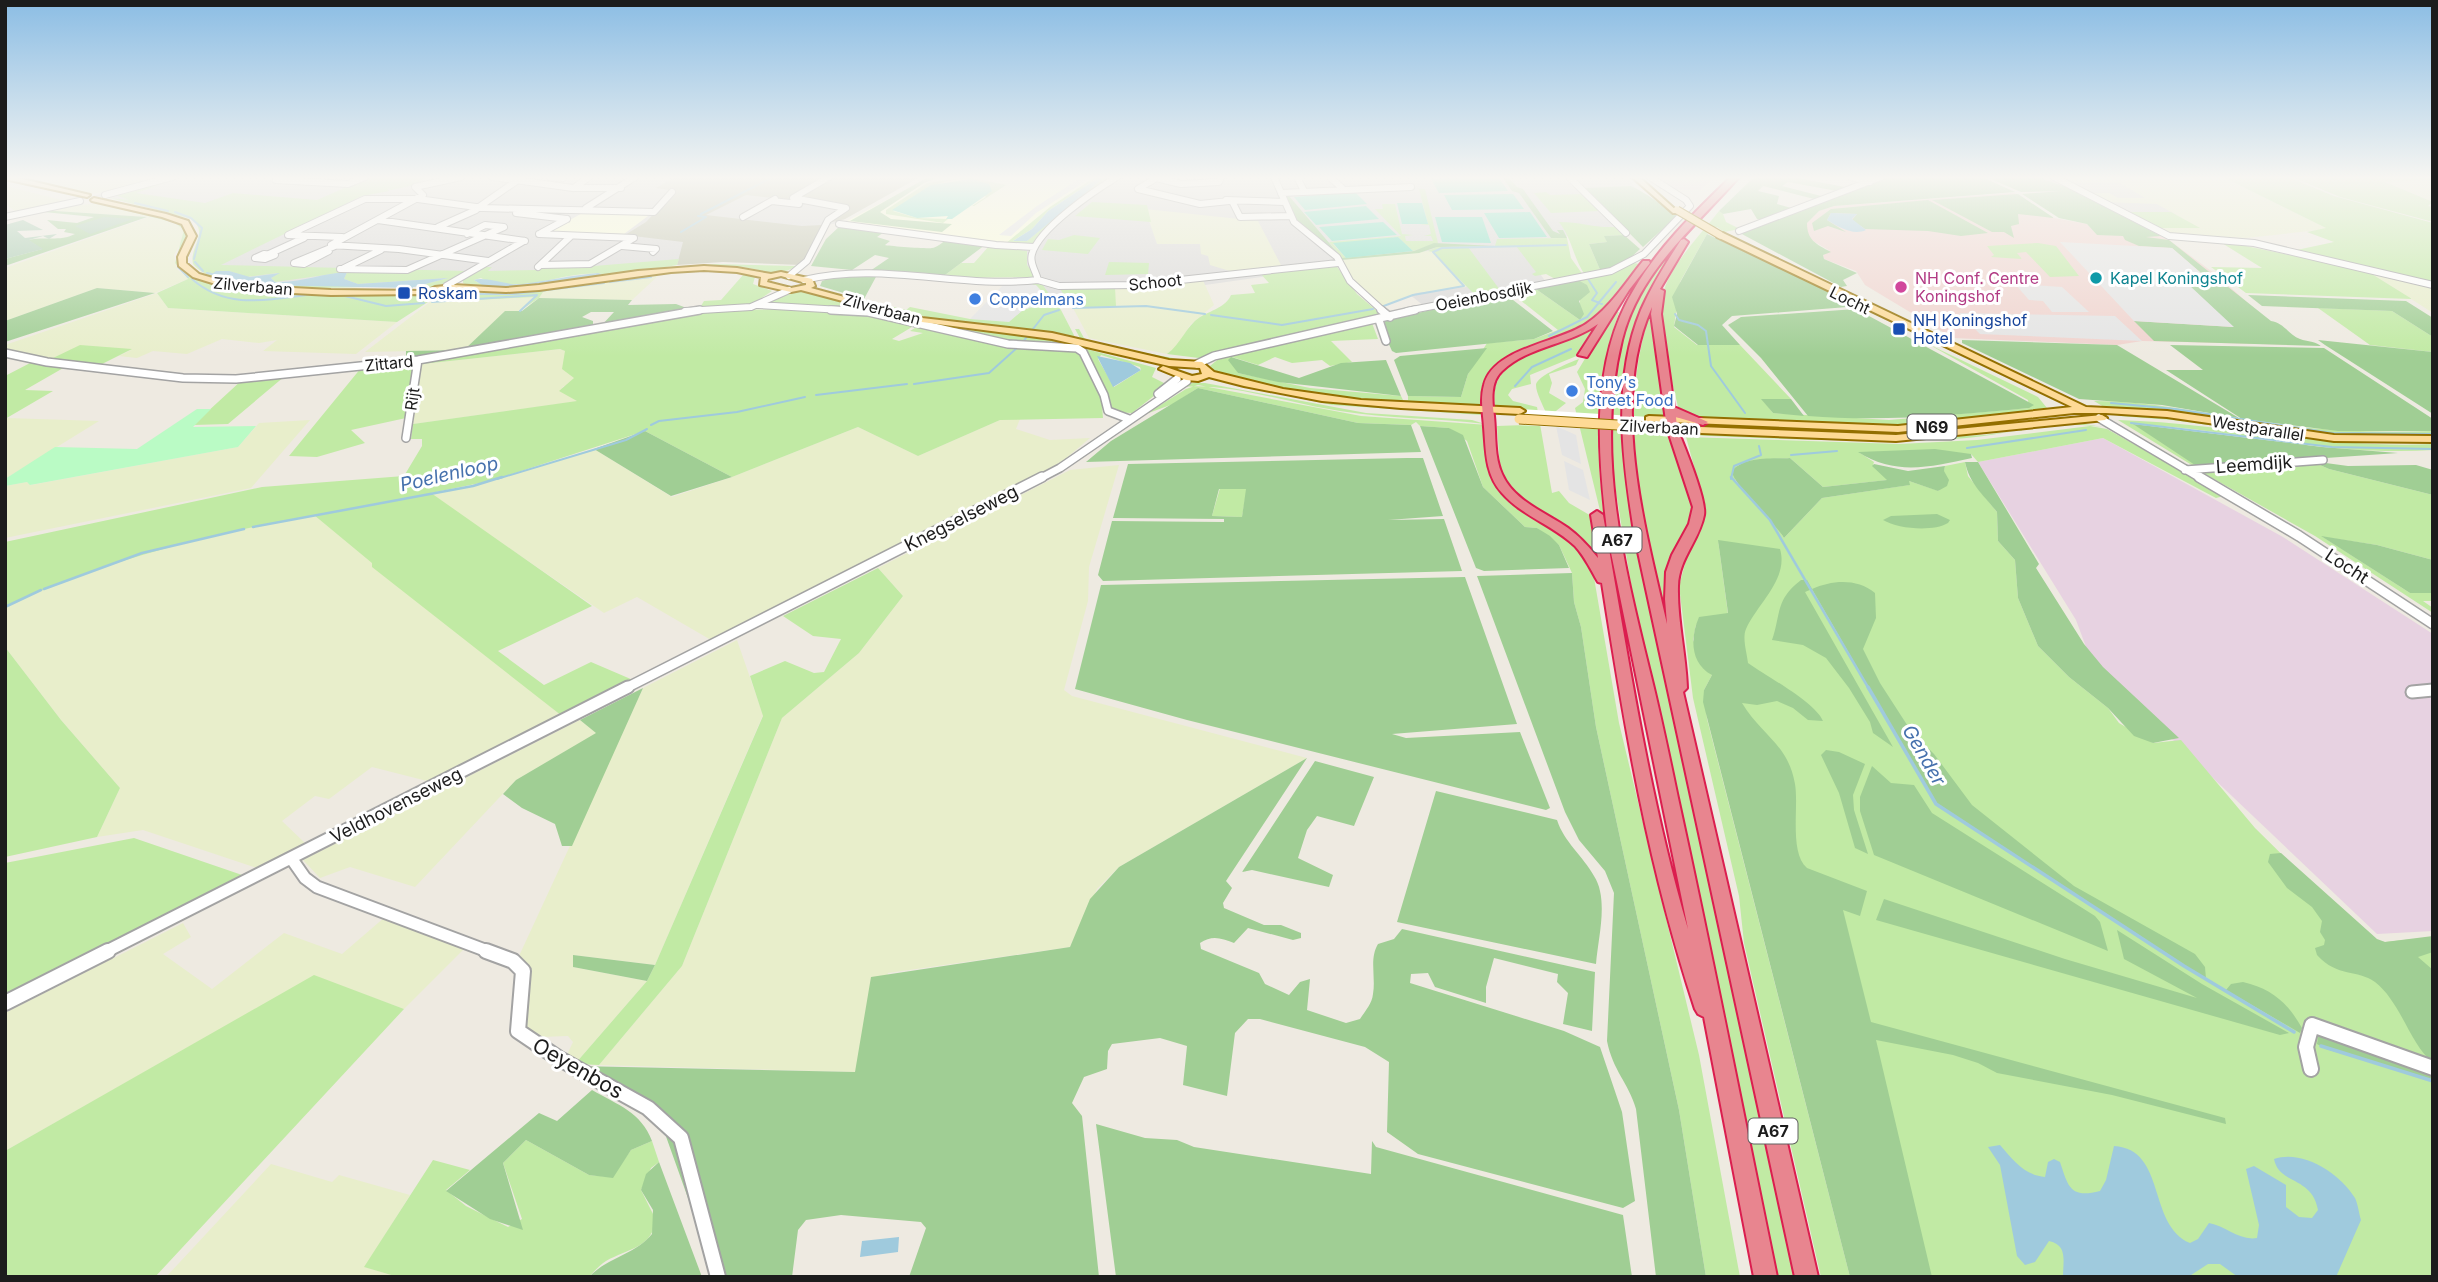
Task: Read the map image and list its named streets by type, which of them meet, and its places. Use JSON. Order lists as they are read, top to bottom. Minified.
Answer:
{"streets":{"highway":["A67"],"main road":["Zilverbaan","Locht","N69","Westparallel"],"street":["Schoot","Oeienbosdijk","Zittard","Rijt","Leemdijk","Knegselseweg","Veldhovenseweg","Oeyenbos"]},"crossings":[["Zilverbaan","Oeienbosdijk"],["Zilverbaan","Locht"],["Zilverbaan","Westparallel"],["Zilverbaan","Knegselseweg"],["Zilverbaan","A67"],["Oeienbosdijk","Knegselseweg"],["Locht","Westparallel"],["Locht","Leemdijk"],["Zittard","Rijt"],["Knegselseweg","Veldhovenseweg"],["Veldhovenseweg","Oeyenbos"]],"water":["Poelenloop","Gender"],"places":{"other":["Kapel Koningshof","NH Conf. Centre Koningshof","Coppelmans","Tony's Street Food"],"transit":["Roskam","NH Koningshof Hotel"]}}
